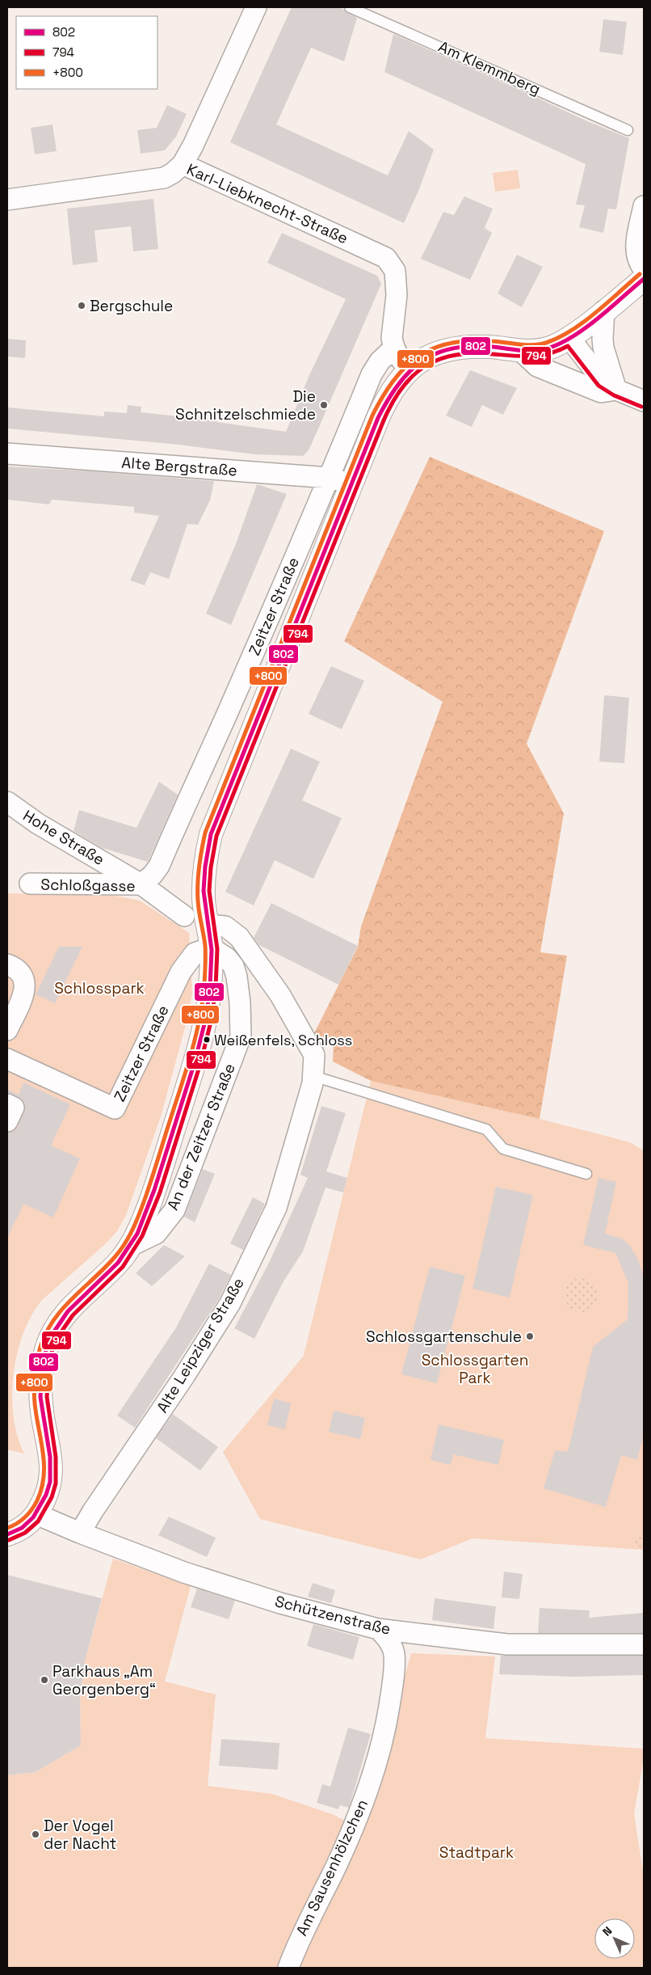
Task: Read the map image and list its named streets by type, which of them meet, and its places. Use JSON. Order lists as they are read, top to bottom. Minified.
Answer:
{"streets":{"main road":["Zeitzer Straße"],"street":["Karl-Liebknecht-Straße","Alte Bergstraße","Hohe Straße","Schloßgasse","An der Zeitzer Straße","Alte Leipziger Straße","Schützenstraße","Am Sausenhölzchen"],"lane":["Am Klemmberg"]},"crossings":[["Karl-Liebknecht-Straße","Zeitzer Straße"],["Alte Bergstraße","Zeitzer Straße"],["Zeitzer Straße","Hohe Straße"],["Zeitzer Straße","Schloßgasse"],["Zeitzer Straße","An der Zeitzer Straße"],["Zeitzer Straße","Alte Leipziger Straße"],["Zeitzer Straße","Schützenstraße"],["Hohe Straße","Schloßgasse"],["Alte Leipziger Straße","Schützenstraße"],["Schützenstraße","Am Sausenhölzchen"]],"parks":["Schlosspark","Schlossgarten Park","Stadtpark"],"places":["Bergschule","Die Schnitzelschmiede","Weißenfels, Schloss","Schlossgartenschule","Parkhaus „Am Georgenberg“","Der Vogel der Nacht"],"lines":["transit line +800","transit line 802","transit line 794"],"legend":["802","794","+800"],"north":"top left"}
